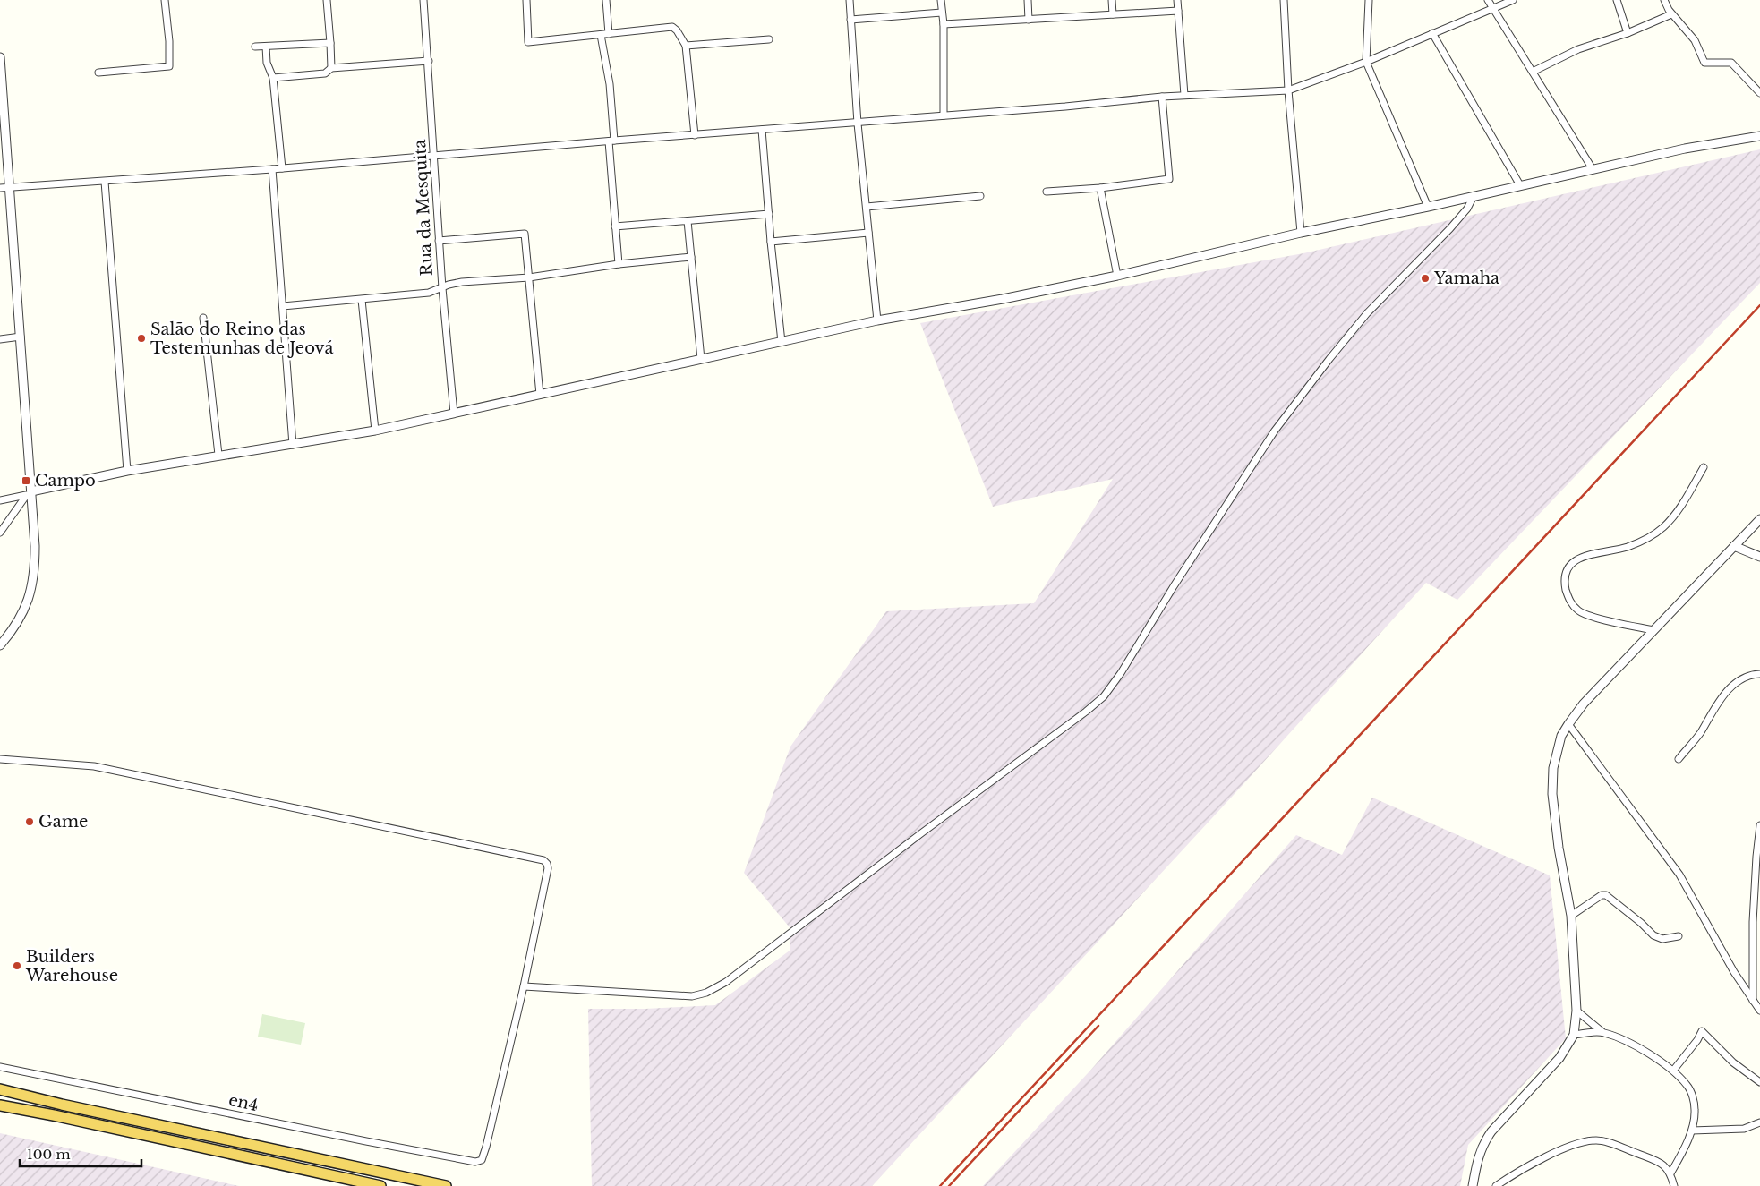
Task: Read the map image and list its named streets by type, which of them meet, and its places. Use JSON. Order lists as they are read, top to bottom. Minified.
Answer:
{"streets":{"street":["Rua da Mesquita","en4"]},"places":{"other":["Yamaha","Salão do Reino das Testemunhas de Jeová","Game","Builders Warehouse"],"transit":["Campo"]},"scale_bar":"100 m"}
